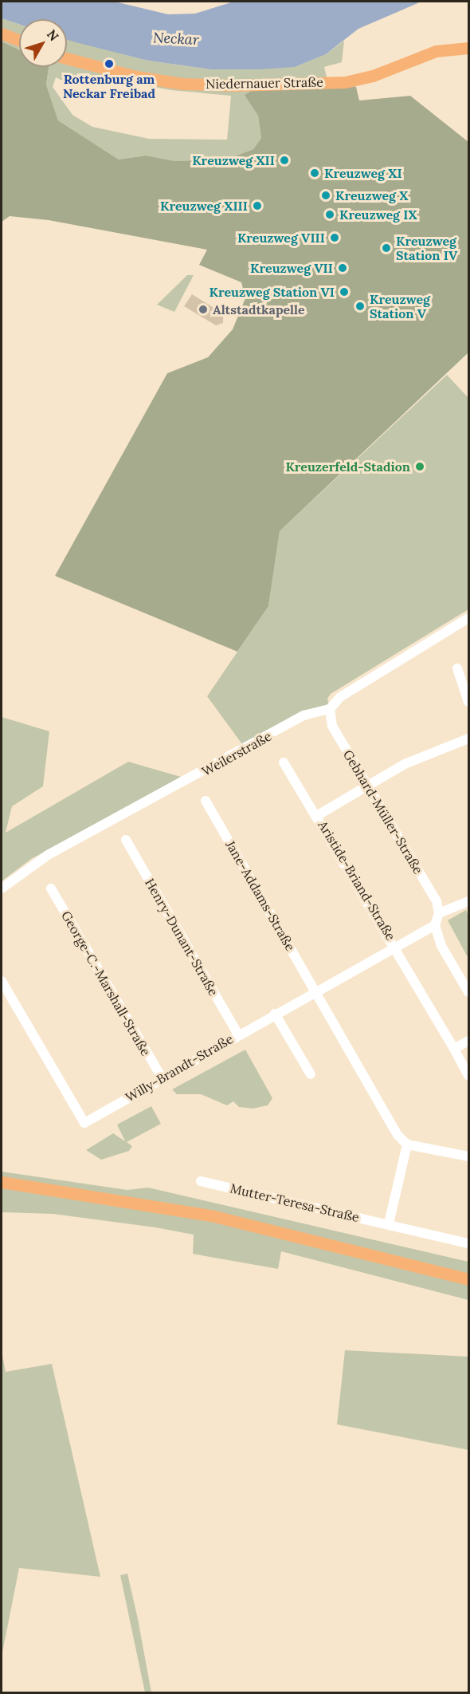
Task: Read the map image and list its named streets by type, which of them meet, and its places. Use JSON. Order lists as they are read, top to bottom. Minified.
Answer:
{"streets":{"main road":["Niedernauer Straße"],"street":["Weilerstraße","Gebhard-Müller-Straße","Aristide-Briand-Straße","Jane-Addams-Straße","Henry-Dunant-Straße","George-C.-Marshall-Straße","Willy-Brandt-Straße","Mutter-Teresa-Straße"]},"crossings":[["Weilerstraße","Gebhard-Müller-Straße"],["Gebhard-Müller-Straße","Aristide-Briand-Straße"],["Aristide-Briand-Straße","Willy-Brandt-Straße"],["Jane-Addams-Straße","Willy-Brandt-Straße"],["Henry-Dunant-Straße","Willy-Brandt-Straße"],["George-C.-Marshall-Straße","Willy-Brandt-Straße"]],"water":["Neckar"],"places":["Rottenburg am Neckar Freibad","Kreuzweg XII","Kreuzweg XI","Kreuzweg X","Kreuzweg XIII","Kreuzweg IX","Kreuzweg VIII","Kreuzweg Station IV","Kreuzweg VII","Kreuzweg Station VI","Kreuzweg Station V","Altstadtkapelle","Kreuzerfeld-Stadion"],"north":"top right"}
